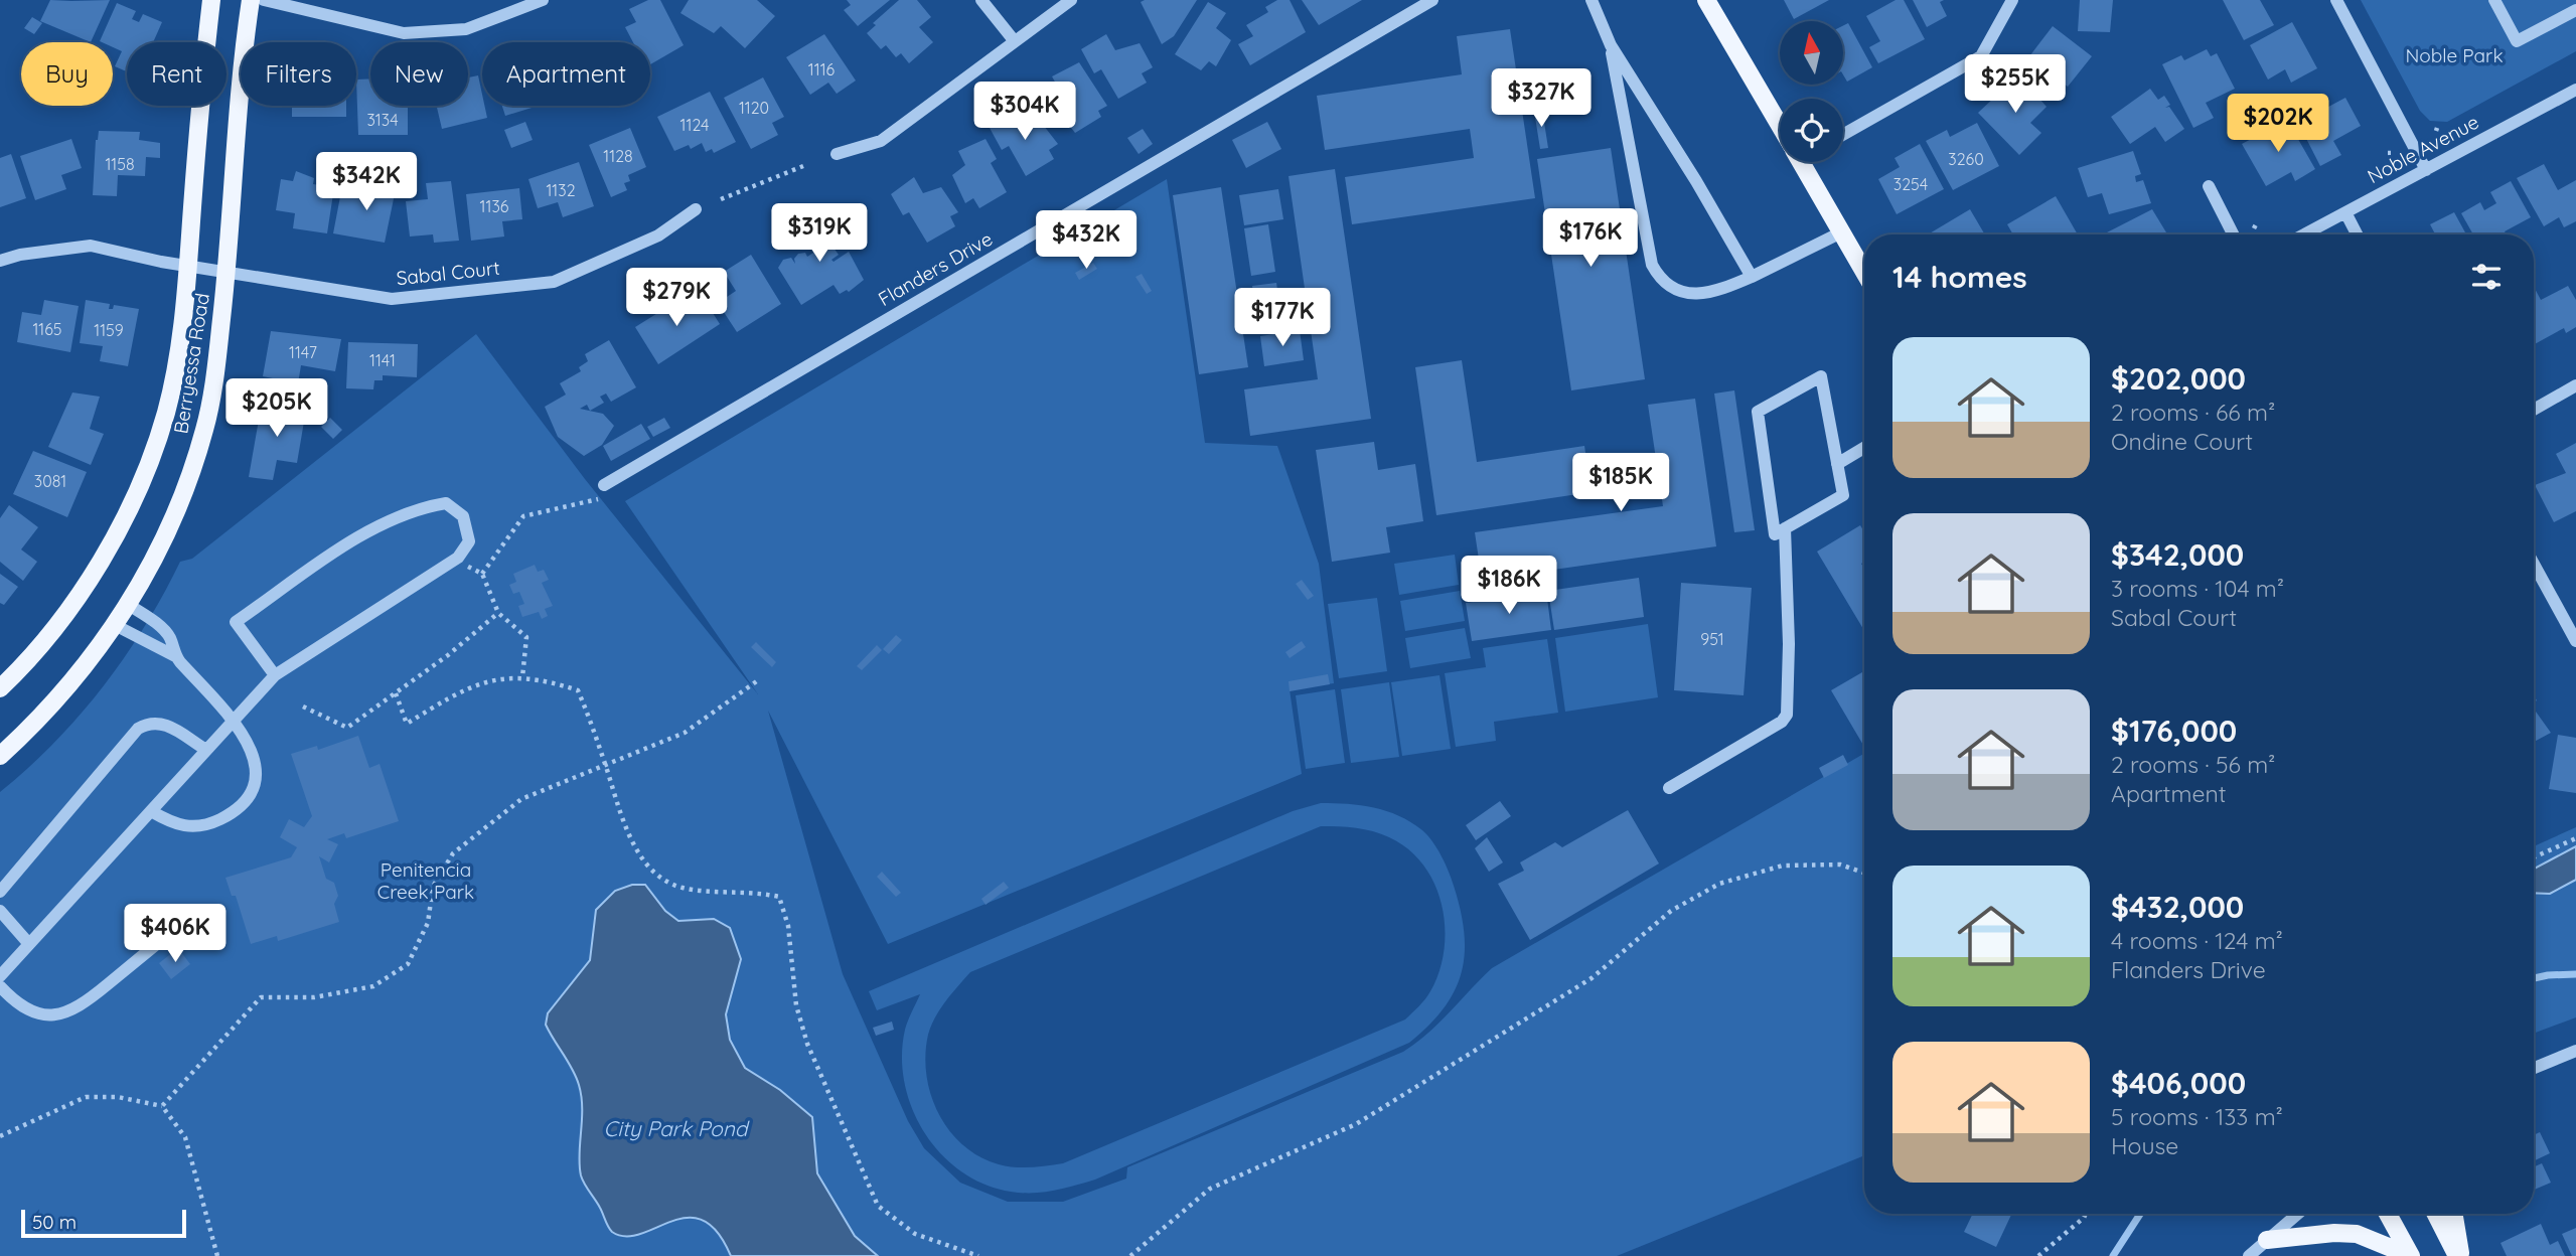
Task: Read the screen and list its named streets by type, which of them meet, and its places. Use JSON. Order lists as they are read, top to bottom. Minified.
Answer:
{"streets":{"main road":["Berryessa Road"],"street":["Noble Avenue","Flanders Drive","Sabal Court"]},"crossings":[["Sabal Court","Berryessa Road"]],"water":["City Park Pond"],"parks":["Noble Park","Penitencia Creek Park"],"house_numbers":["1116","1120","3134","1124","1128","3260","1158","3254","1132","1136","1165","1159","1147","1141","3081","951"],"scale_bar":"50 m","north":"top","page":{"chip":["Buy","Rent","Filters","New","Apartment"],"price":["$255K","$327K","$304K","$202K","$342K","$319K","$176K","$432K","$279K","$177K","$205K","$185K","$186K","$406K"],"heading":"14 homes","list":[{"name":"$202,000","note":"2 rooms · 66 m² · Ondine Court"},{"name":"$342,000","note":"3 rooms · 104 m² · Sabal Court"},{"name":"$176,000","note":"2 rooms · 56 m² · Apartment"},{"name":"$432,000","note":"4 rooms · 124 m² · Flanders Drive"},{"name":"$406,000","note":"5 rooms · 133 m² · House"}],"scale":"50 m"}}
